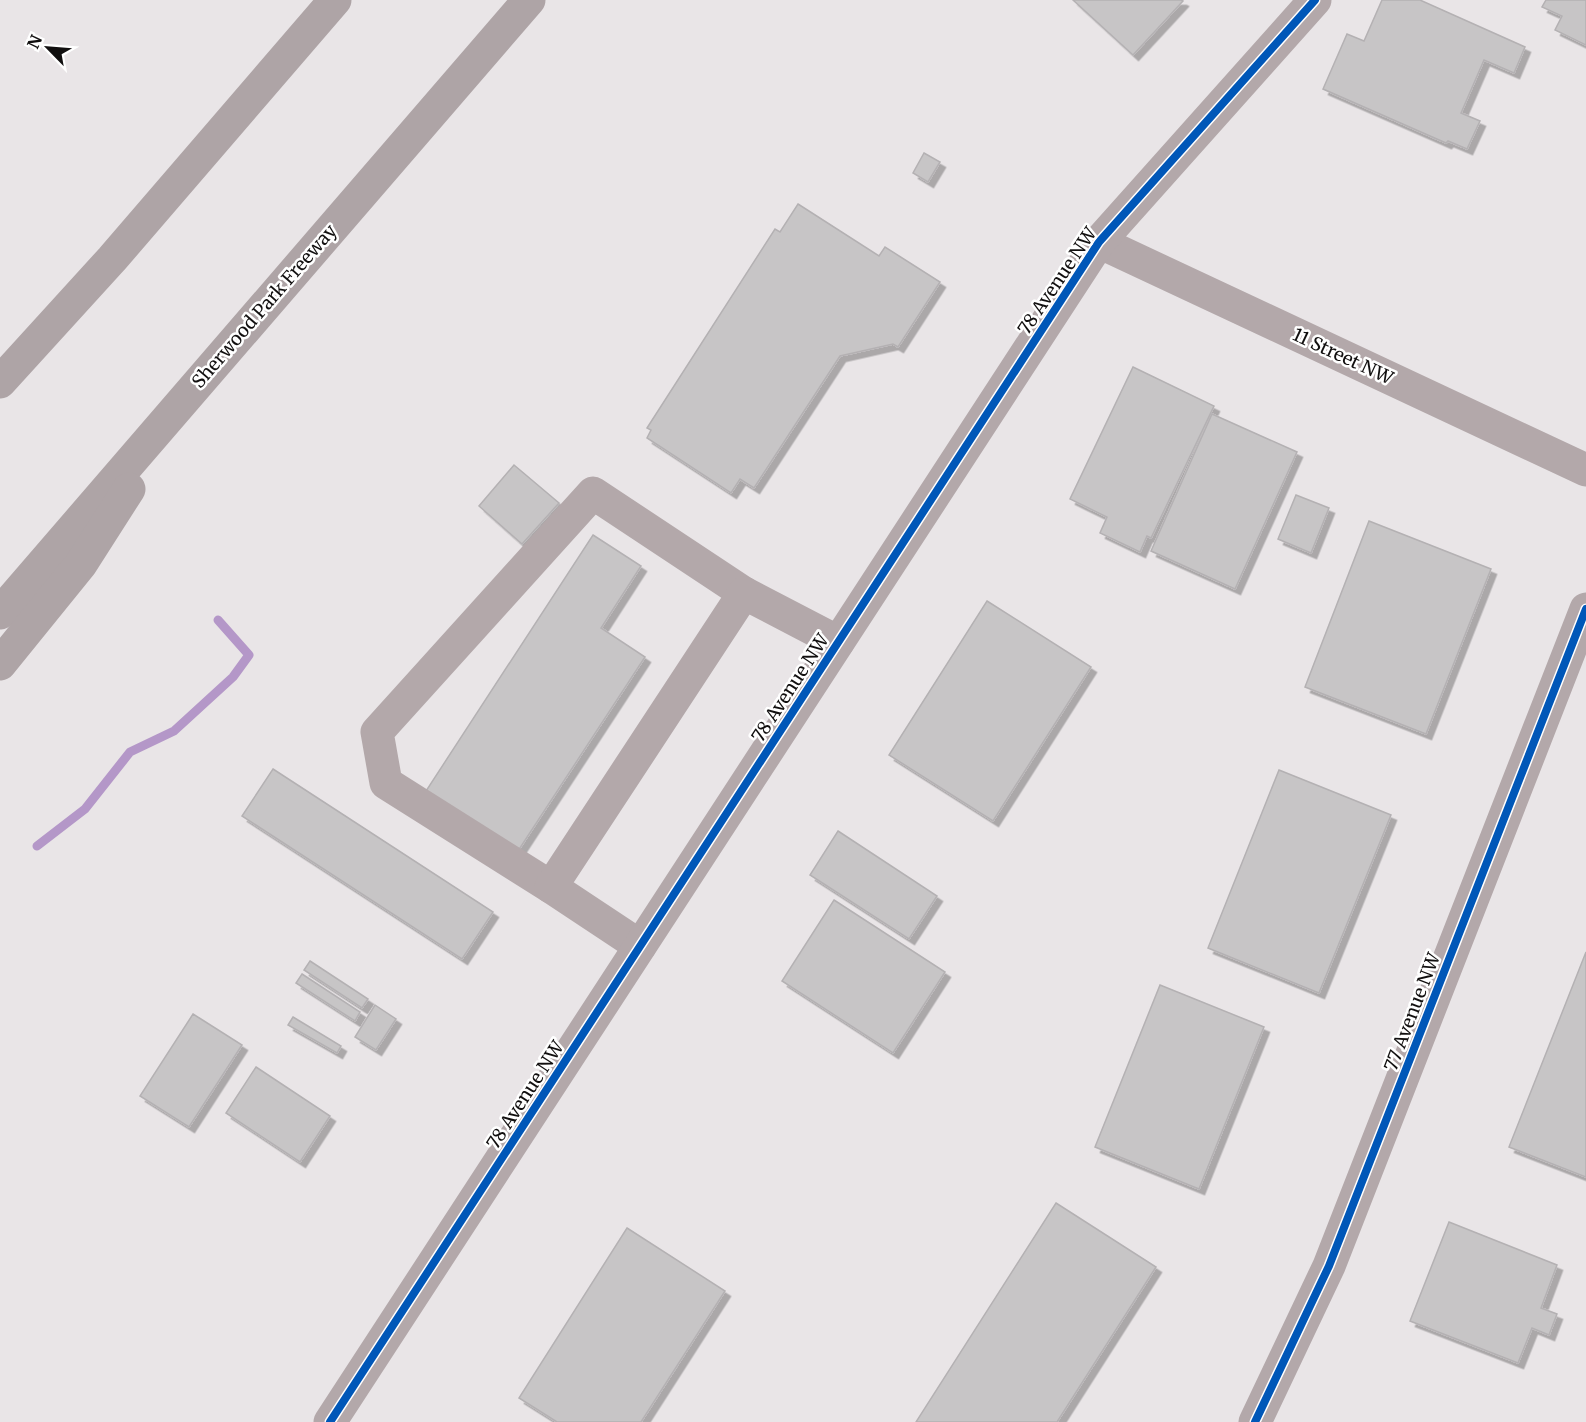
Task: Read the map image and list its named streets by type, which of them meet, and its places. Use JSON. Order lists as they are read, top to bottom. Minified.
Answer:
{"streets":{"highway":["Sherwood Park Freeway"],"street":["78 Avenue NW","11 Street NW","77 Avenue NW"]},"crossings":[["78 Avenue NW","11 Street NW"]],"north":"top left"}
